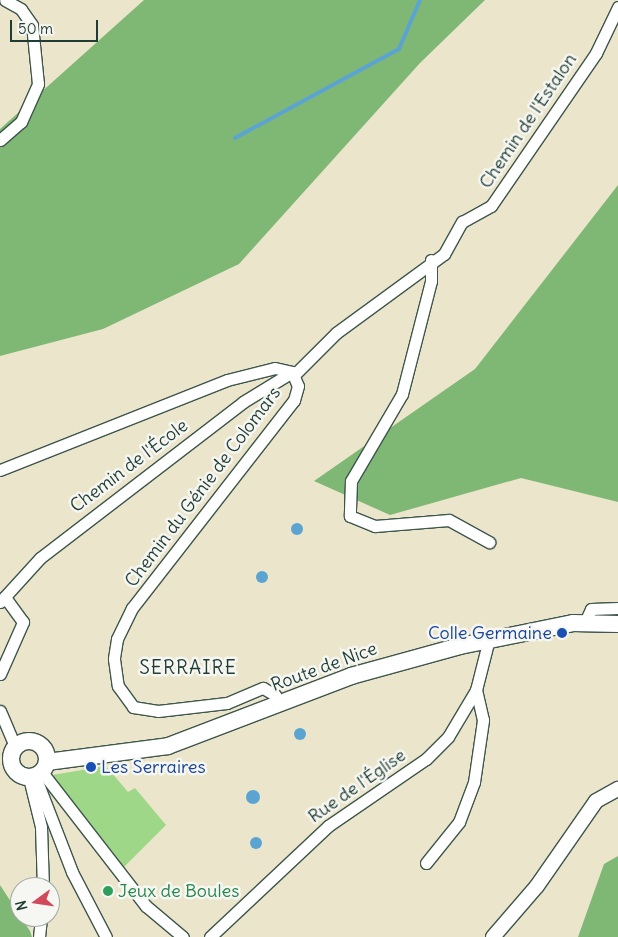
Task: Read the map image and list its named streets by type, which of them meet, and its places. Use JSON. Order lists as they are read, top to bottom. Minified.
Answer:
{"streets":{"main road":["Route de Nice"],"street":["Chemin de l'Estalon","Chemin de l'École","Chemin du Génie de Colomars","Rue de l'Église"]},"crossings":[["Chemin de l'Estalon","Chemin de l'École"],["Chemin de l'Estalon","Chemin du Génie de Colomars"],["Chemin de l'École","Chemin du Génie de Colomars"],["Chemin du Génie de Colomars","Route de Nice"],["Route de Nice","Rue de l'Église"]],"districts":["SERRAIRE"],"places":["Colle Germaine","Les Serraires","Jeux de Boules"],"scale_bar":"50 m","north":"left"}
